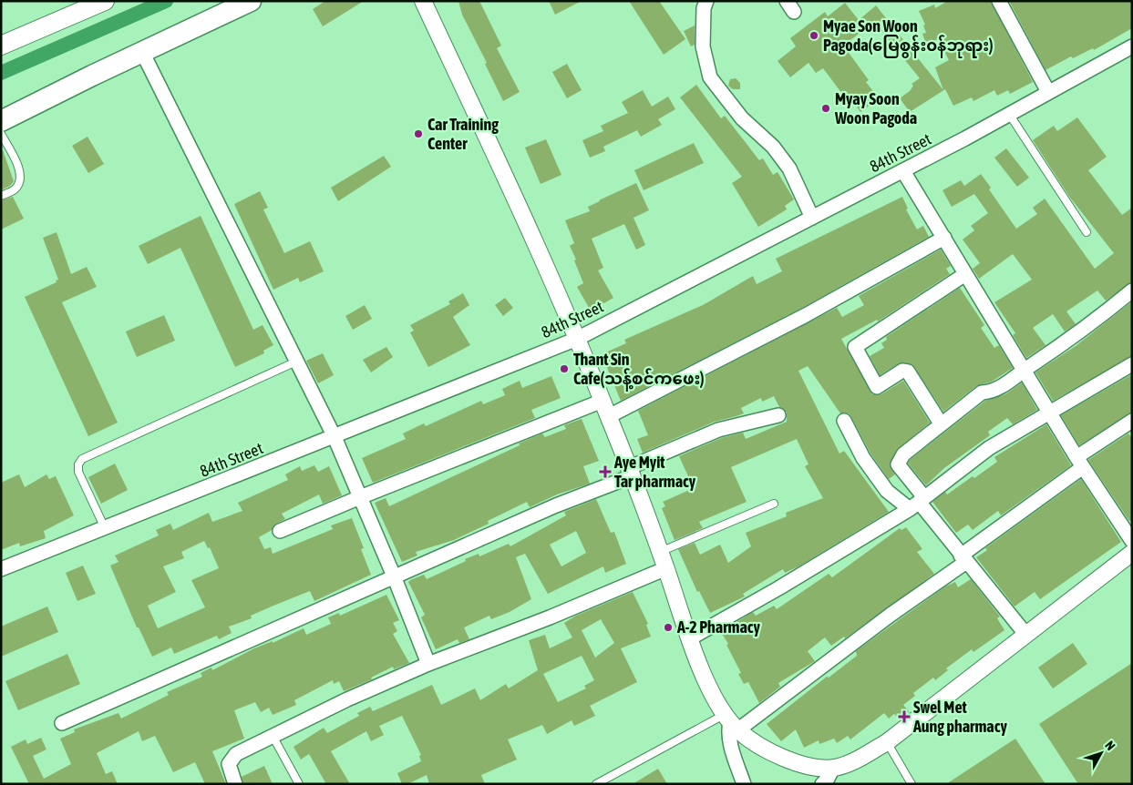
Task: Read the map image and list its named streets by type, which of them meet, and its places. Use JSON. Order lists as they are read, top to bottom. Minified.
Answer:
{"streets":{"street":["84th Street"]},"places":{"other":["Myae Son Woon Pagoda(မြေစွန်း၀န်ဘုရား)","Myay Soon Woon Pagoda","Car Training Center","Thant Sin Cafe(သန့်စင်ကဖေး)","A-2 Pharmacy"],"health":["Aye Myit Tar pharmacy","Swel Met Aung pharmacy"]},"north":"top right"}
